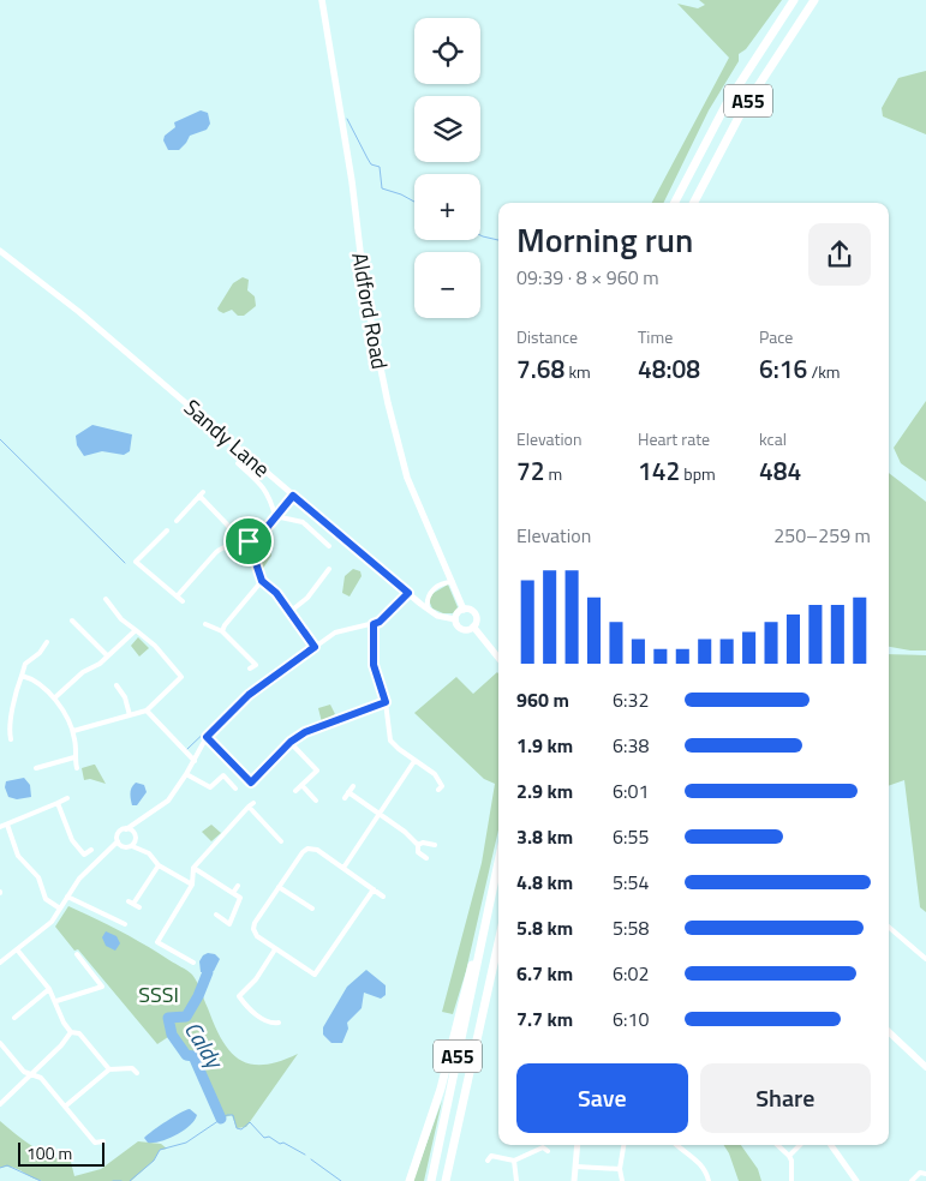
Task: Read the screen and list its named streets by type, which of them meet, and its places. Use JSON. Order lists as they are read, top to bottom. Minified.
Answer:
{"streets":{"highway":["A55"],"main road":["Aldford Road"],"street":["Sandy Lane"]},"crossings":[["Aldford Road","Sandy Lane"]],"water":["Caldy"],"parks":["SSSI"],"scale_bar":"100 m","page":{"map_buttons":["+","−"],"heading":["Morning run","09:39 · 8 × 960 m"],"stats":[["Distance","7.68 km"],["Time","48:08"],["Pace","6:16 /km"],["Elevation","72 m"],["Heart rate","142 bpm"],["kcal","484"]],"chart":["Elevation","250–259 m"],"list":[{"name":"960 m","note":"6:32"},{"name":"1.9 km","note":"6:38"},{"name":"2.9 km","note":"6:01"},{"name":"3.8 km","note":"6:55"},{"name":"4.8 km","note":"5:54"},{"name":"5.8 km","note":"5:58"},{"name":"6.7 km","note":"6:02"},{"name":"7.7 km","note":"6:10"}],"buttons":["Save","Share"],"scale":"100 m"}}
